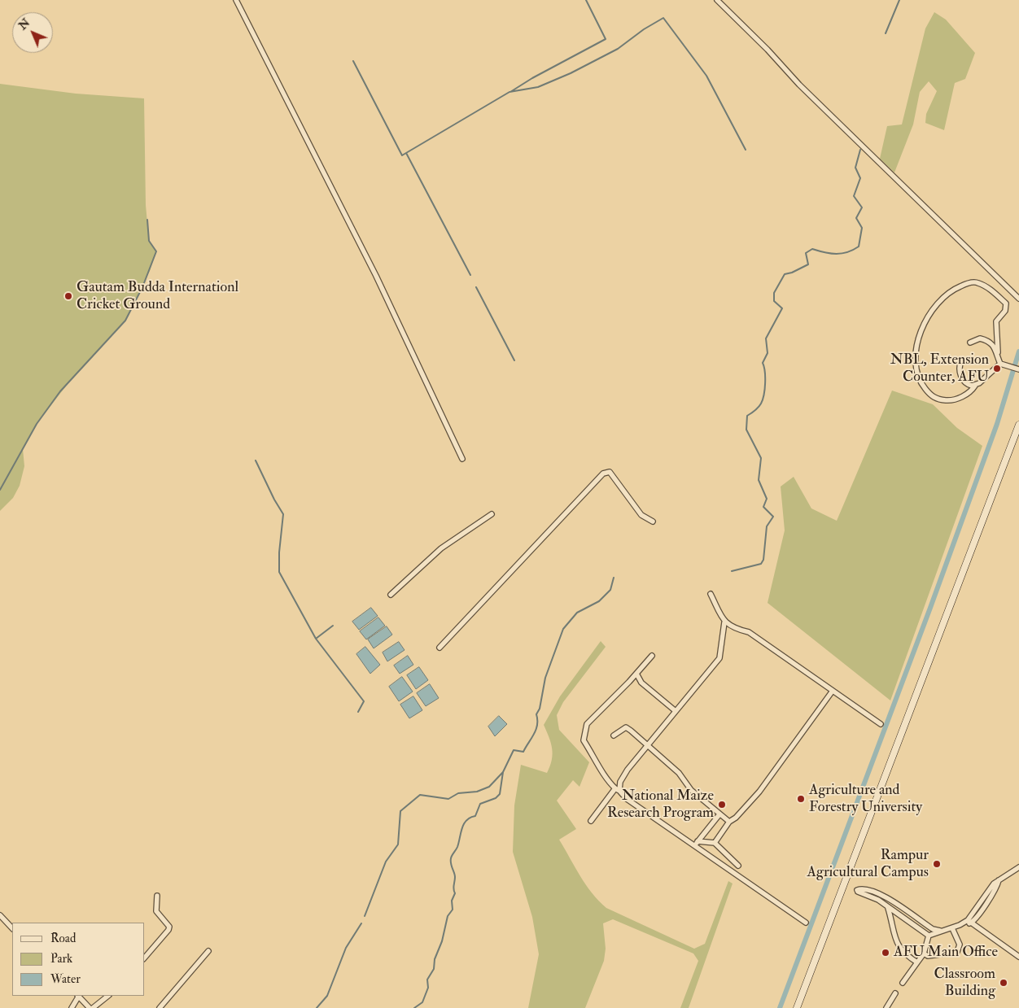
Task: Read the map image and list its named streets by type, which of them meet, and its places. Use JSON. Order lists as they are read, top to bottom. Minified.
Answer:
{"places":["Gautam Budda Internationl Cricket Ground","NBL, Extension Counter, AFU","Agriculture and Forestry University","National Maize Research Program","Rampur Agricultural Campus","AFU Main Office","Classroom Building"],"legend":["Road","Park","Water"],"north":"top left"}
